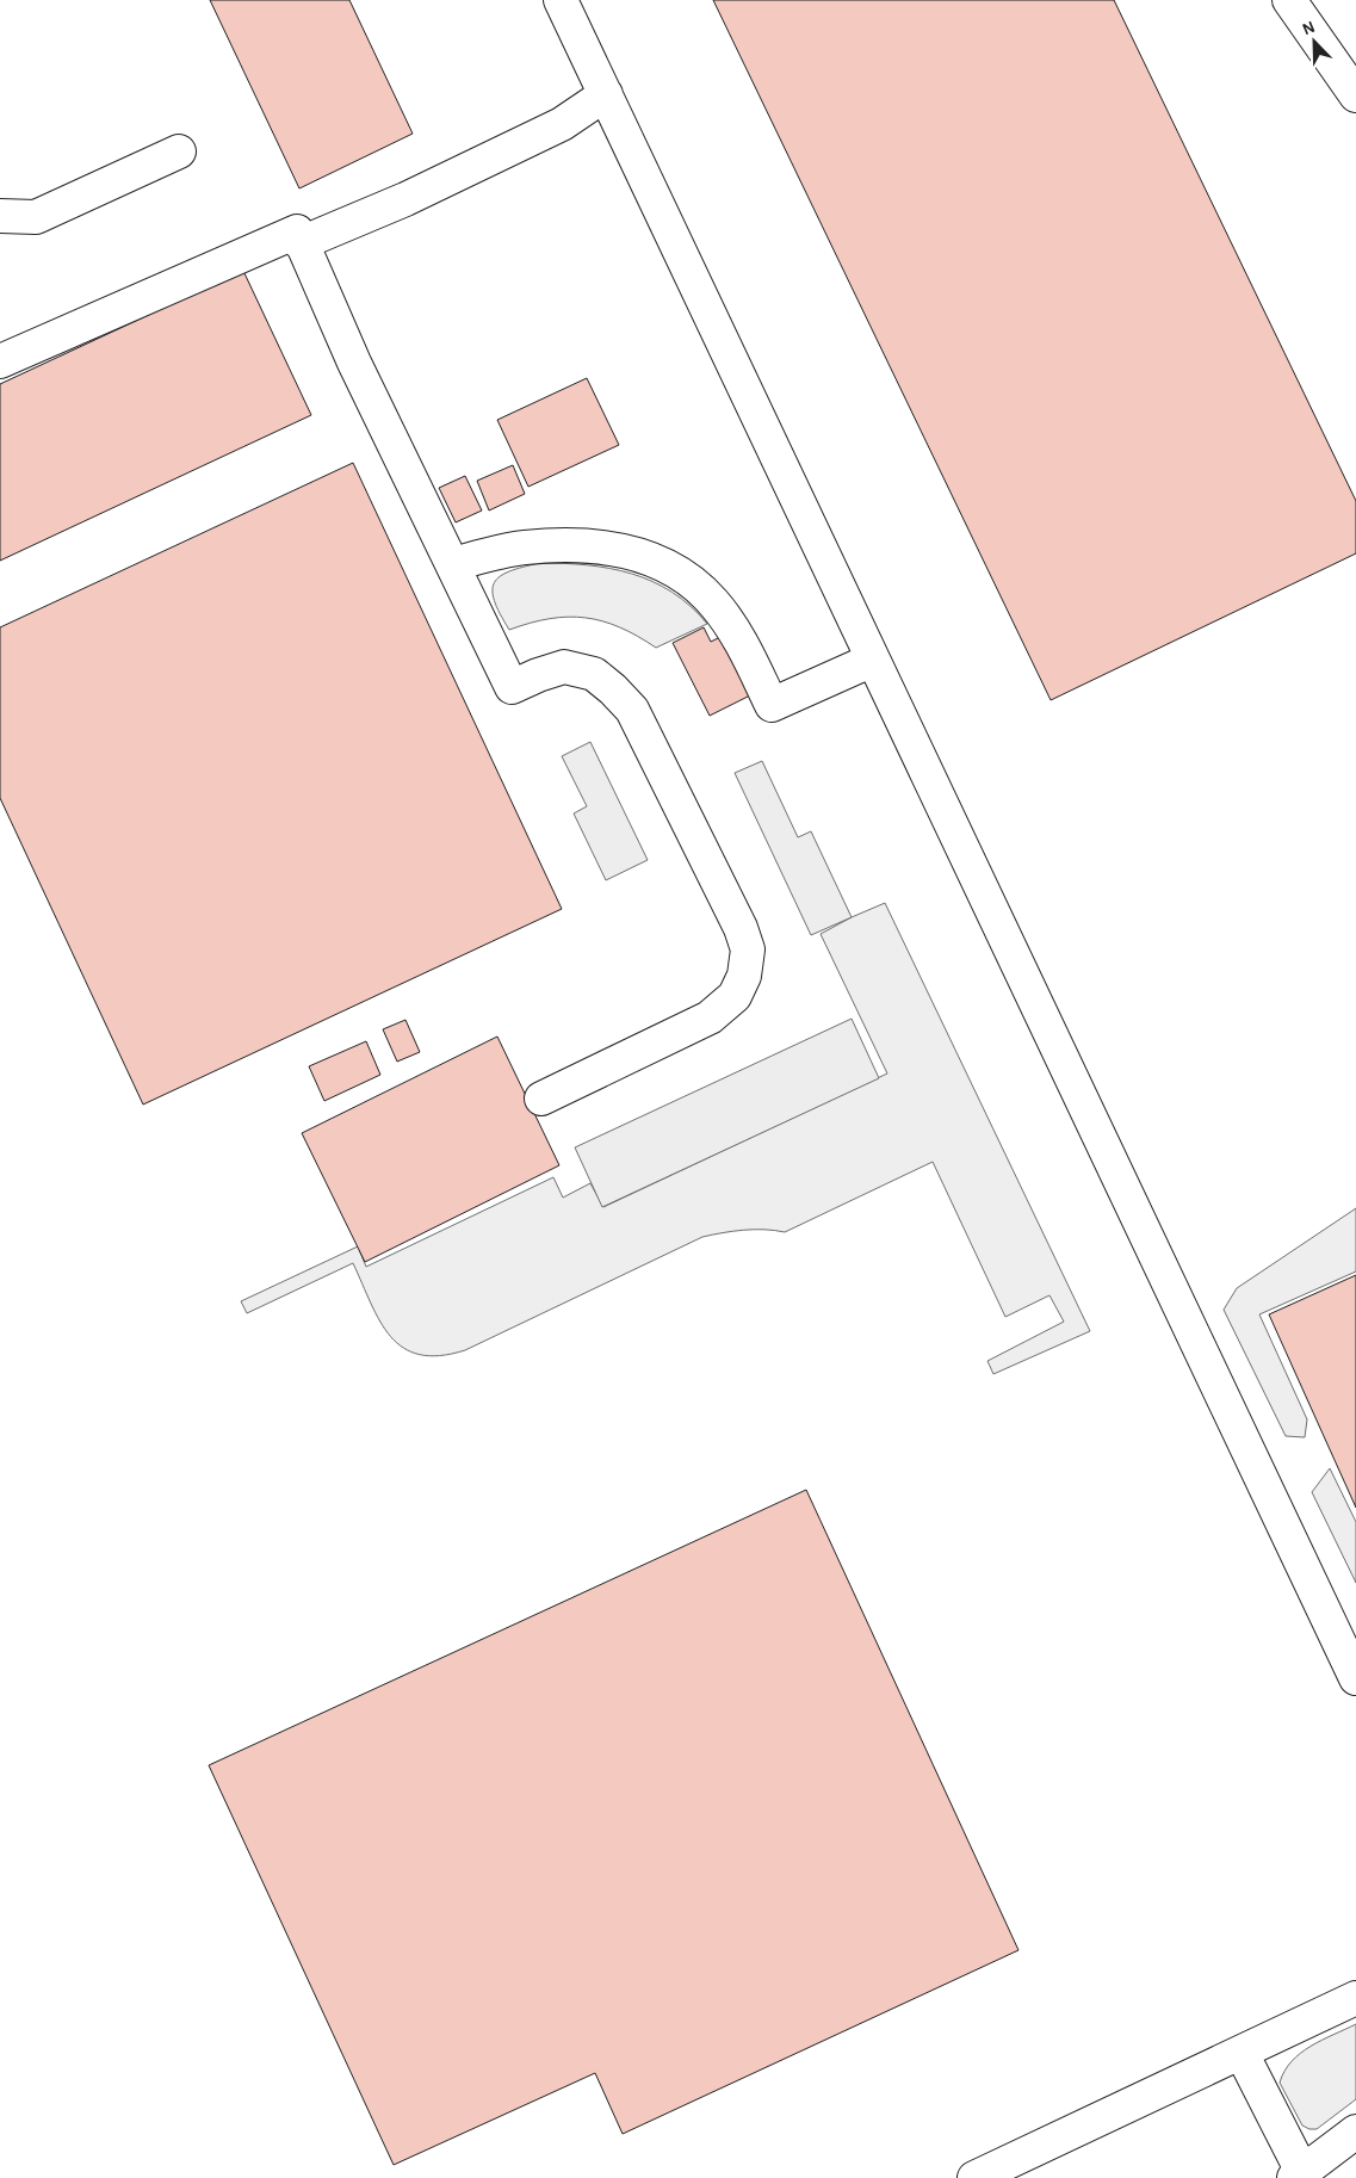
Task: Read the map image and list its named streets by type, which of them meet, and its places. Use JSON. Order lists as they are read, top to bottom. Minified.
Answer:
{"north":"top left"}
